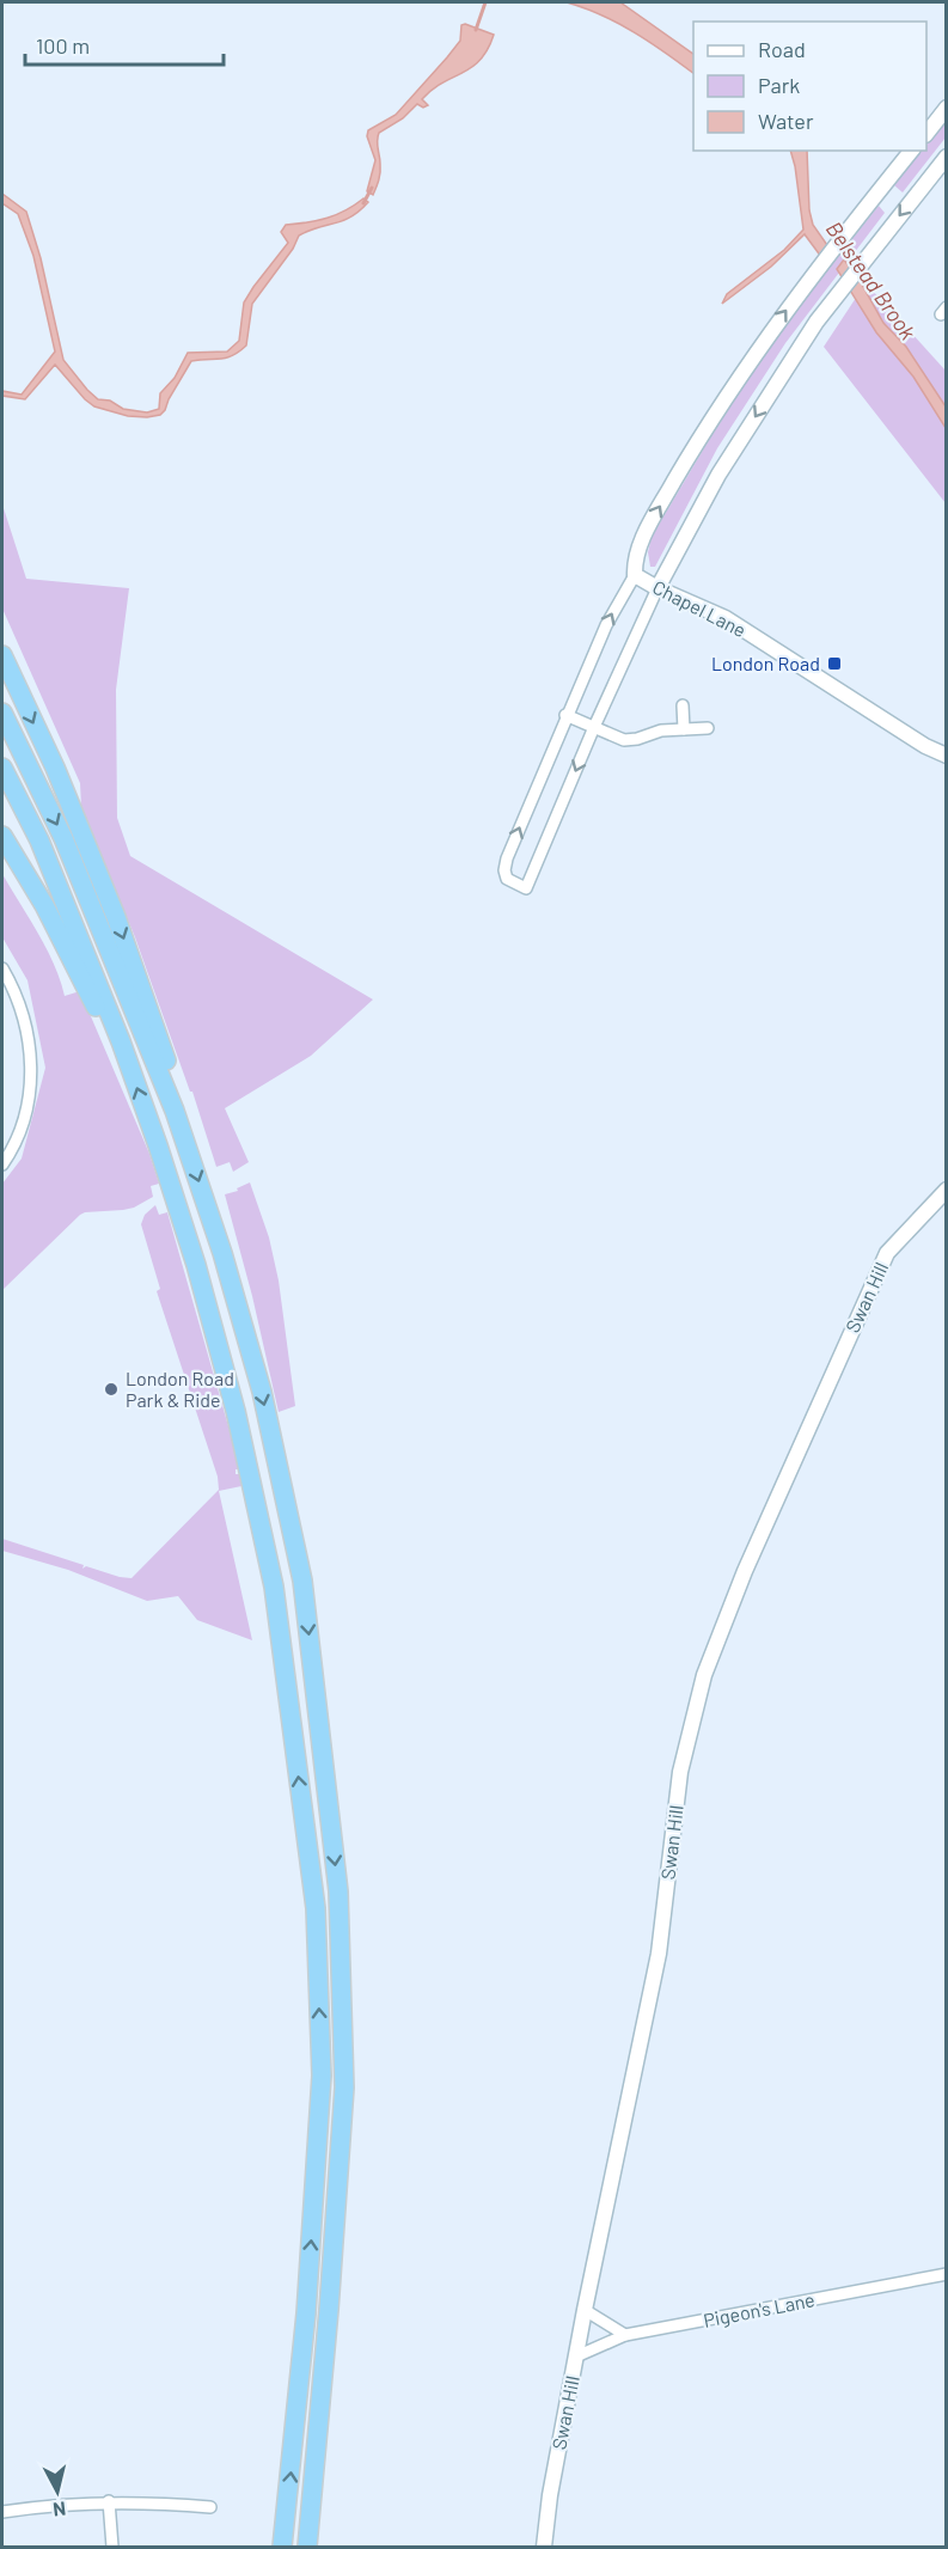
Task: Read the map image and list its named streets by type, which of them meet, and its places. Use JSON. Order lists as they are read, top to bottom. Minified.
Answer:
{"streets":{"street":["Chapel Lane","Swan Hill","Pigeon's Lane"]},"crossings":[["Swan Hill","Pigeon's Lane"]],"water":["Belstead Brook"],"places":{"transit":["London Road"],"other":["London Road Park & Ride"]},"legend":["Road","Park","Water"],"scale_bar":"100 m","north":"bottom"}
